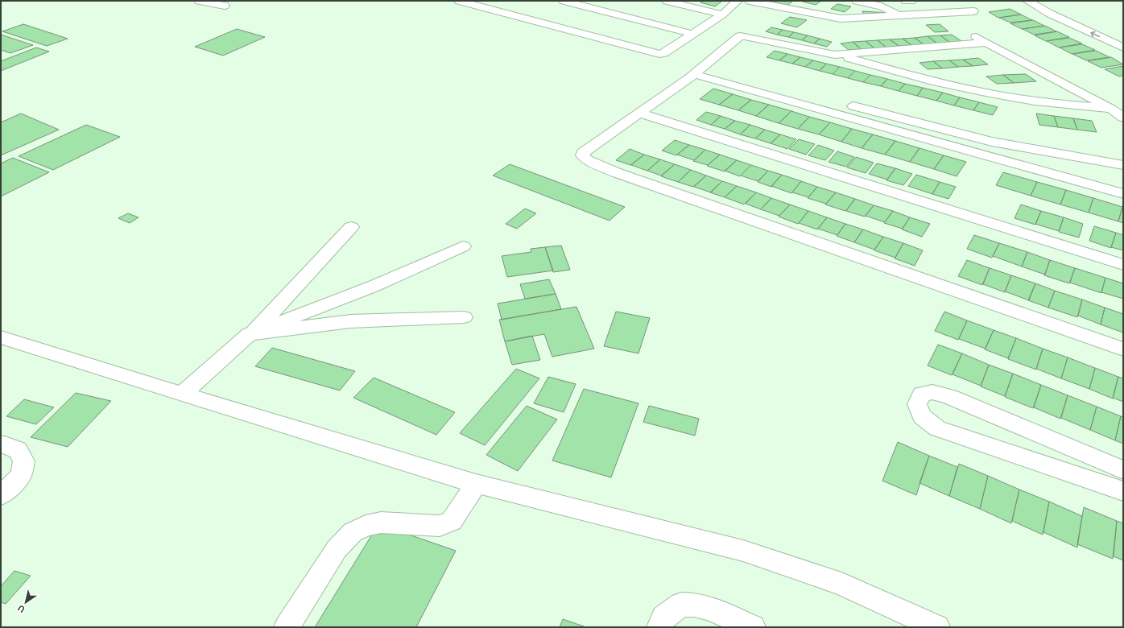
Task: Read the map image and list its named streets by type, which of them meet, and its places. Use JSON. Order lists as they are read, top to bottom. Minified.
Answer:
{"north":"bottom left"}
